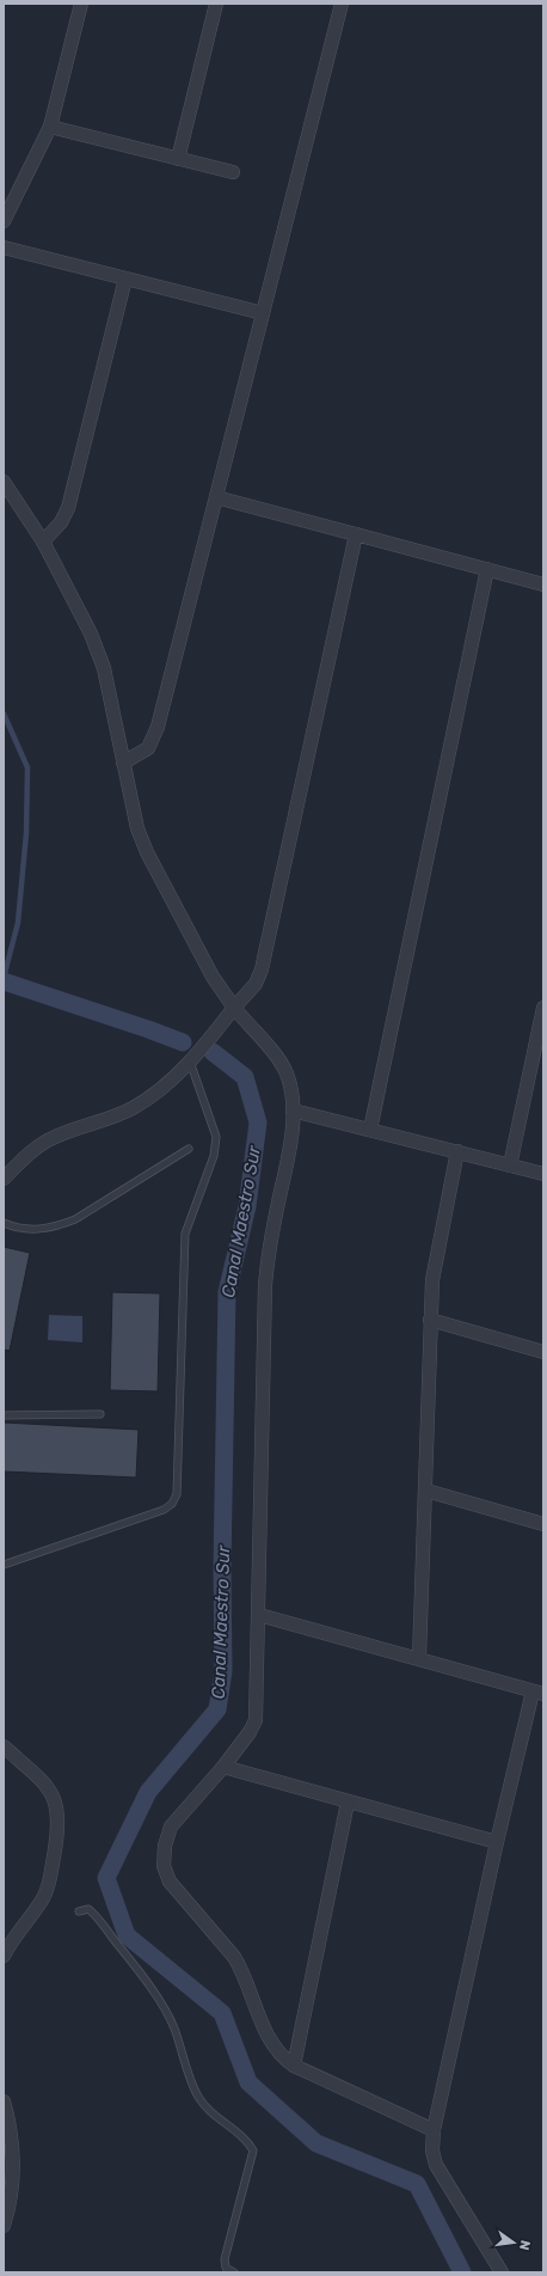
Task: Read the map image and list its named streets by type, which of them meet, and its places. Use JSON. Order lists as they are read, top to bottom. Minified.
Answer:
{"water":["Canal Maestro Sur"],"north":"right"}
